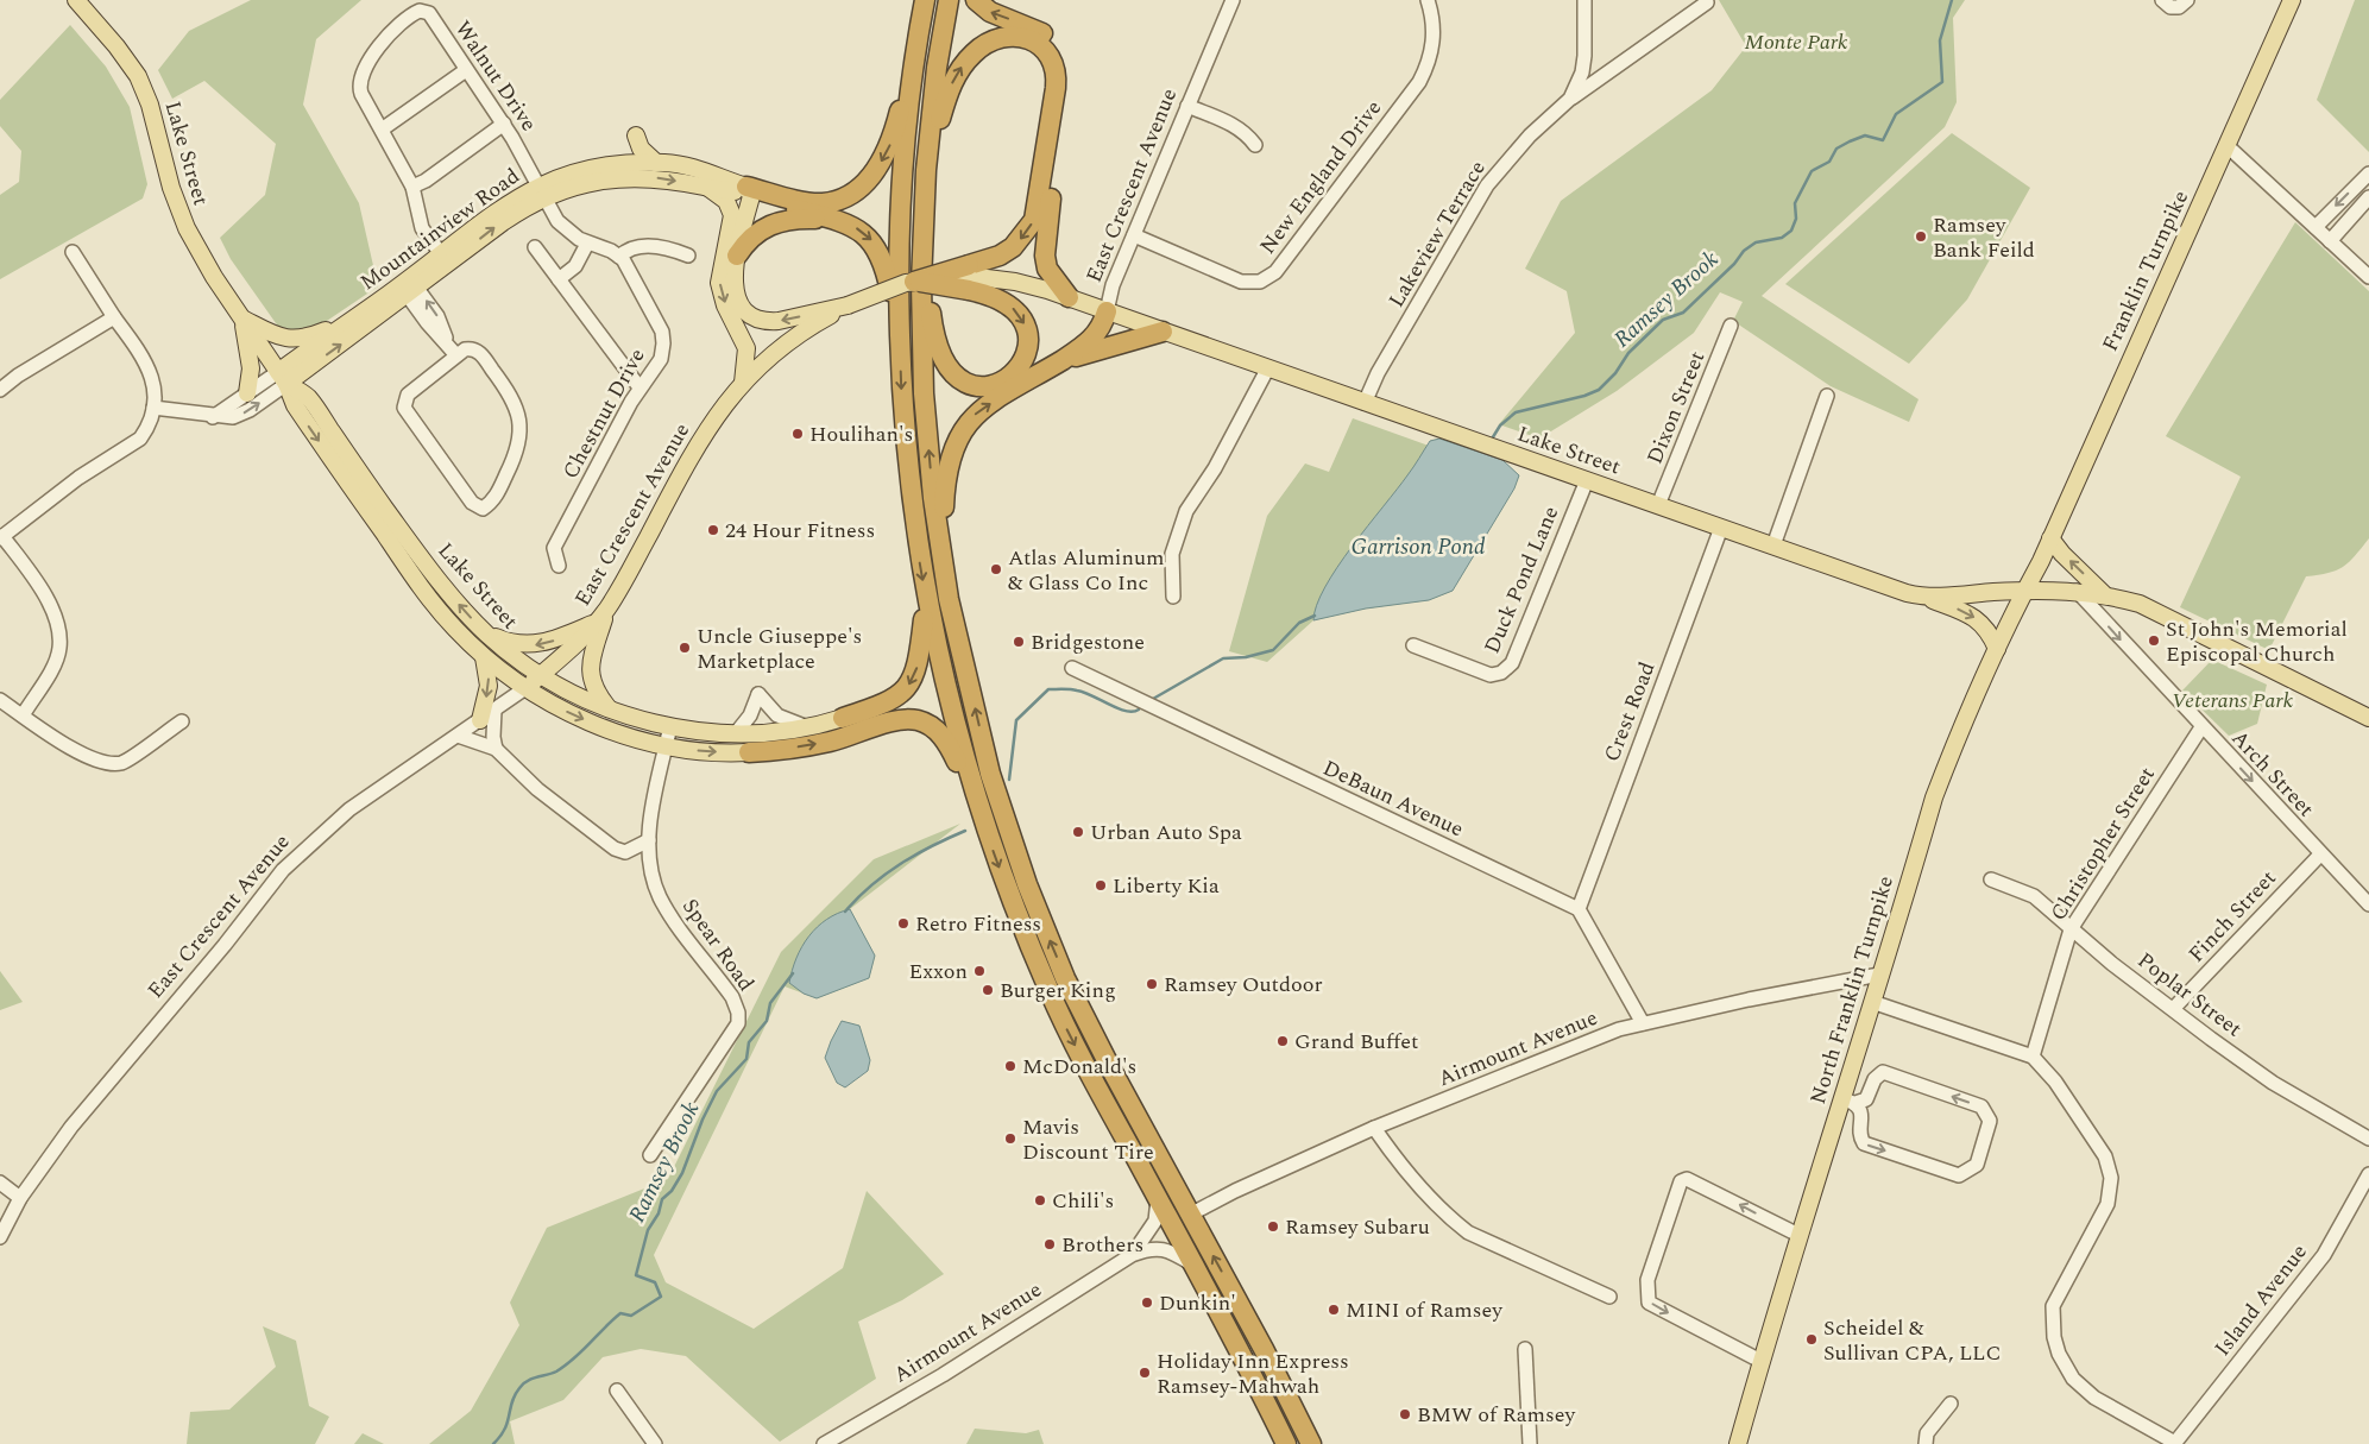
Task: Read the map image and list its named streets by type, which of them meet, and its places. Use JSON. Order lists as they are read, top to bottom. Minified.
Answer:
{"streets":{"main road":["Lake Street","East Crescent Avenue","Mountainview Road","Franklin Turnpike","North Franklin Turnpike"],"street":["Walnut Drive","New England Drive","Lakeview Terrace","Dixon Street","Chestnut Drive","Duck Pond Lane","Crest Road","Arch Street","DeBaun Avenue","Christopher Street","Finch Street","Spear Road","Poplar Street","Airmount Avenue","Island Avenue"]},"crossings":[["Walnut Drive","Mountainview Road"],["Lake Street","East Crescent Avenue"],["Lake Street","Mountainview Road"],["Lake Street","Lakeview Terrace"],["Lake Street","Dixon Street"],["Lake Street","Duck Pond Lane"],["Lake Street","Crest Road"],["Lake Street","Arch Street"],["Lake Street","Spear Road"],["Lake Street","North Franklin Turnpike"],["New England Drive","East Crescent Avenue"],["Franklin Turnpike","North Franklin Turnpike"],["Crest Road","DeBaun Avenue"],["Arch Street","Christopher Street"],["Arch Street","Finch Street"],["Christopher Street","Poplar Street"],["Finch Street","Poplar Street"],["North Franklin Turnpike","Airmount Avenue"]],"one_way":["Arch Street"],"water":["Ramsey Brook","Garrison Pond"],"parks":["Monte Park","Veterans Park"],"places":["Ramsey Bank Feild","Houlihan's","24 Hour Fitness","Atlas Aluminum & Glass Co Inc","St John's Memorial Episcopal Church","Bridgestone","Uncle Giuseppe's Marketplace","Urban Auto Spa","Liberty Kia","Retro Fitness","Exxon","Ramsey Outdoor","Burger King","Grand Buffet","McDonald's","Mavis Discount Tire","Chili's","Ramsey Subaru","Brothers","Dunkin'","MINI of Ramsey","Scheidel & Sullivan CPA, LLC","Holiday Inn Express Ramsey-Mahwah","BMW of Ramsey"]}
